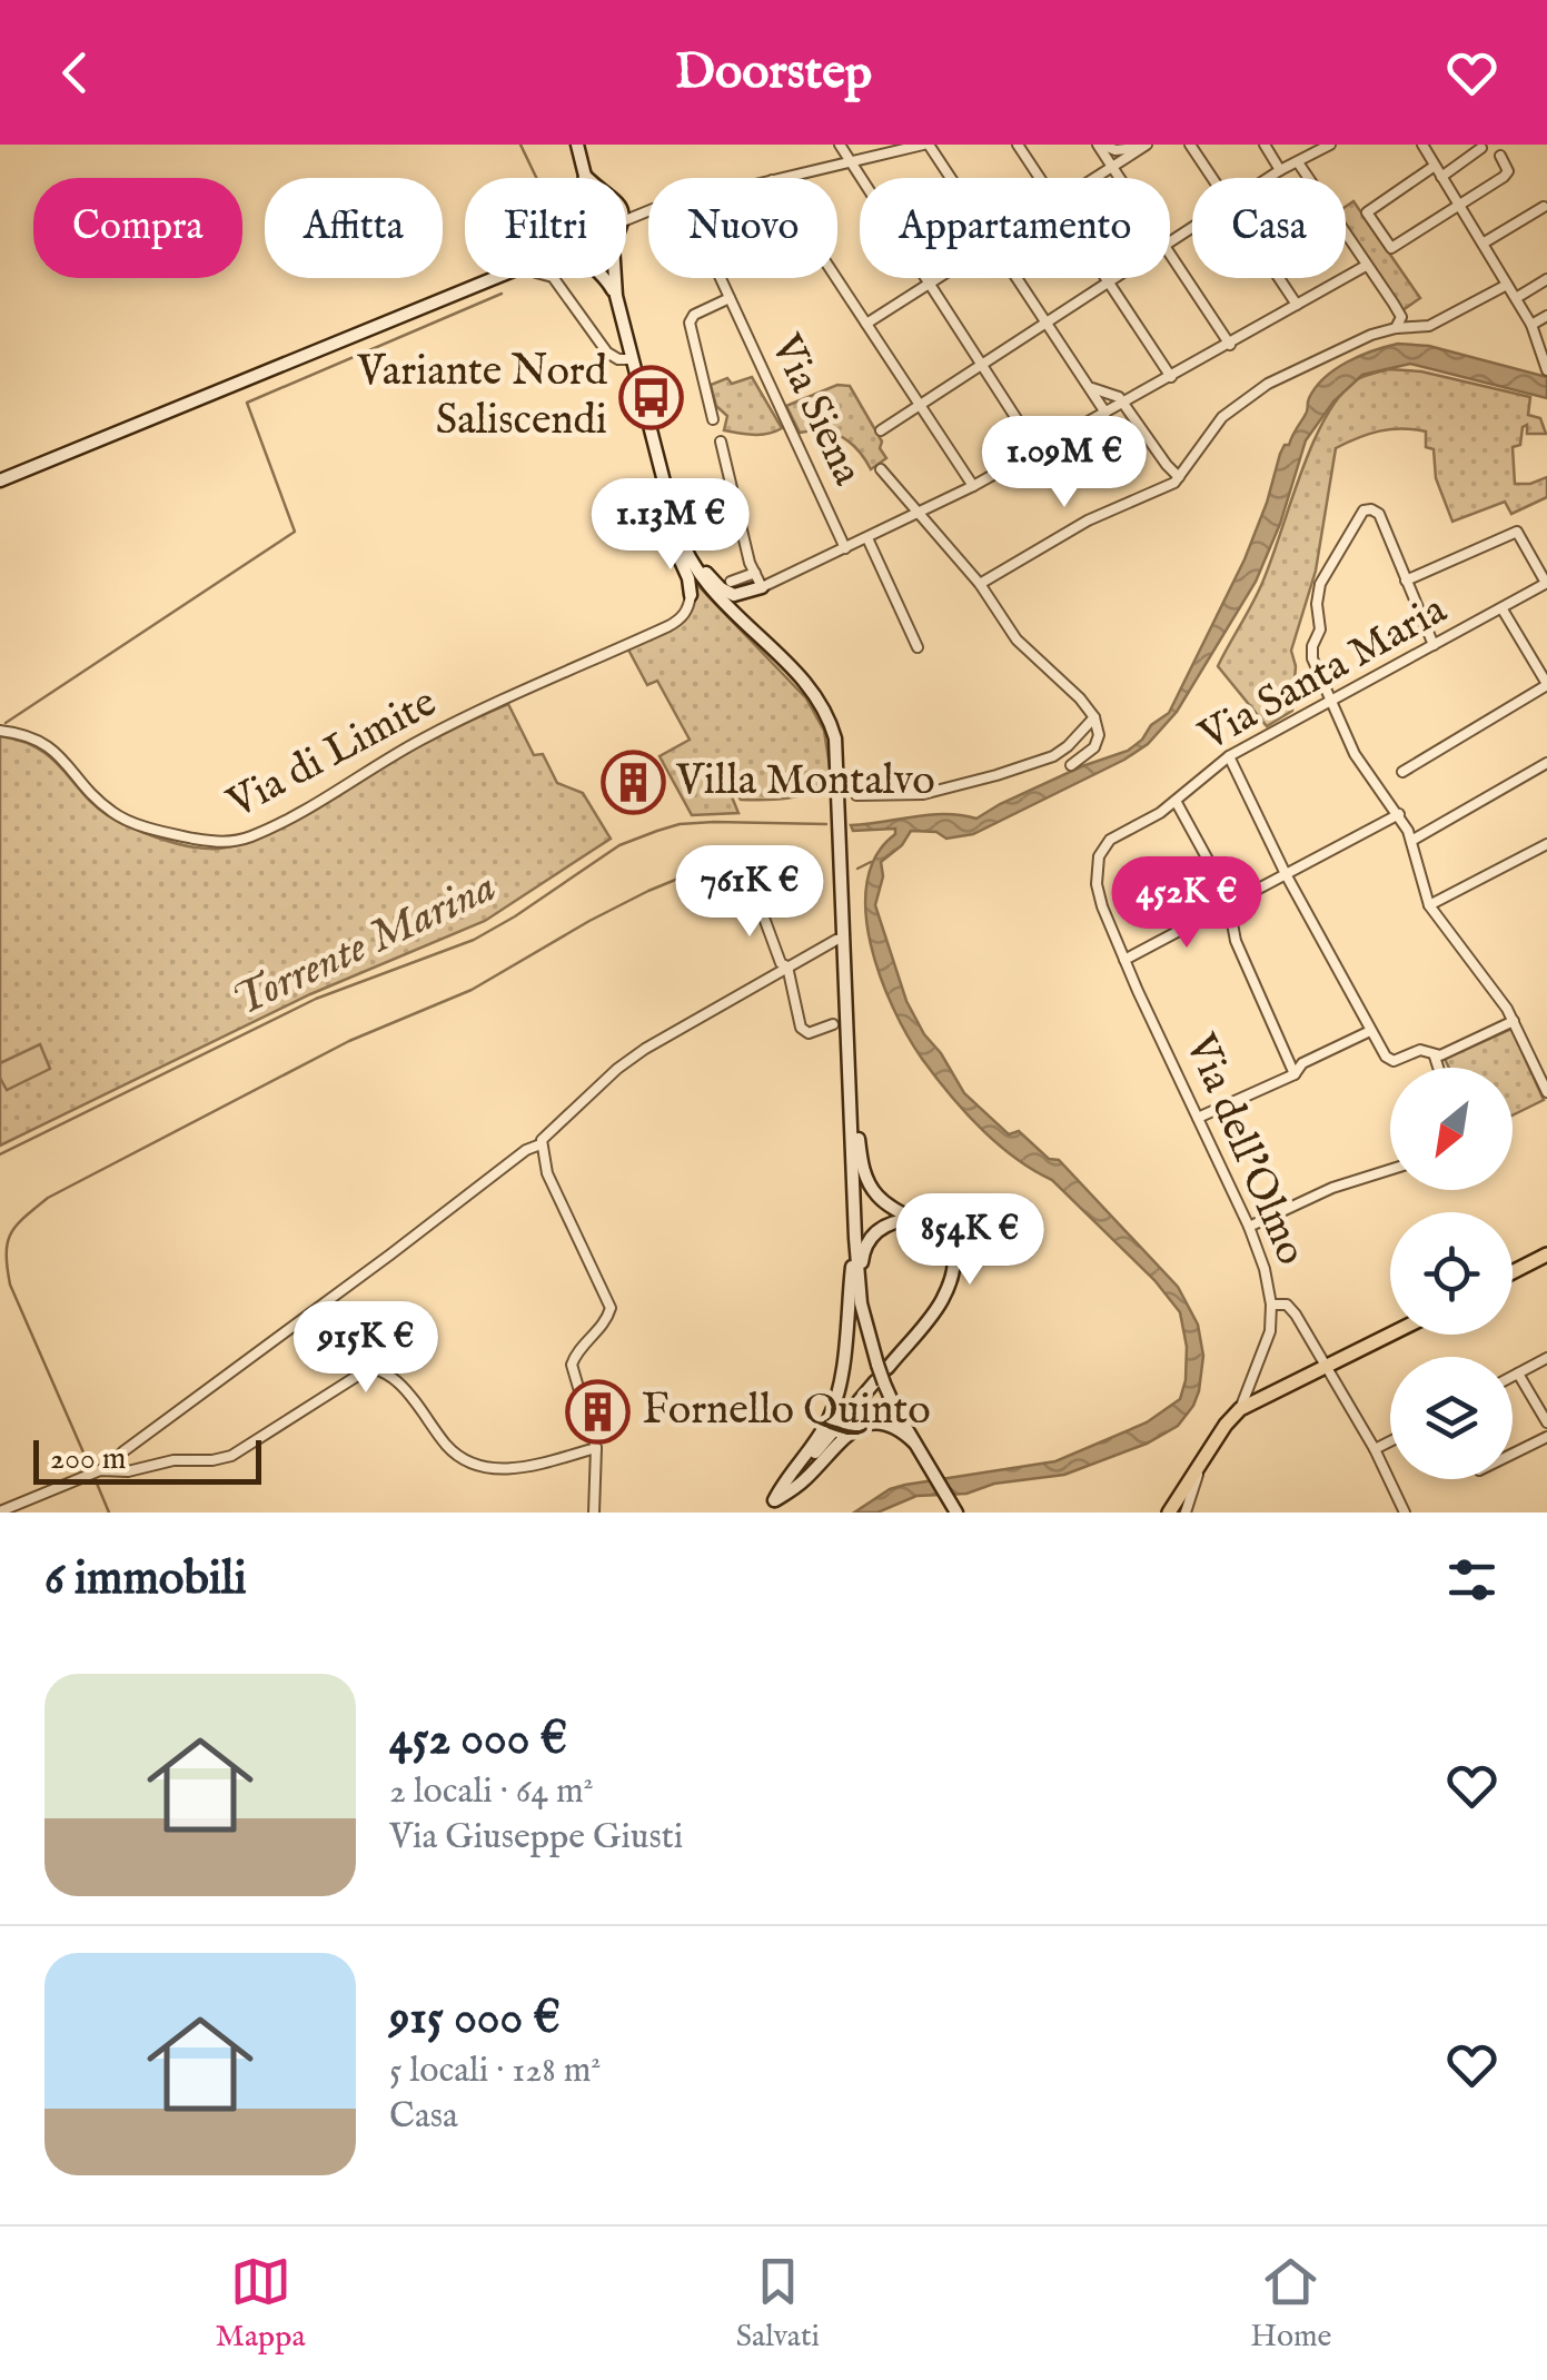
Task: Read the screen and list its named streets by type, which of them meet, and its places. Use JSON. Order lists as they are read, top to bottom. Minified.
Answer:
{"streets":{"main road":["Via dell'Olmo"],"street":["Via Siena","Via Santa Maria","Via di Limite"]},"crossings":[["Via Santa Maria","Via dell'Olmo"]],"water":["Torrente Marina"],"places":{"bus stop":["Variante Nord Saliscendi"],"building":["Villa Montalvo","Fornello Quinto"]},"scale_bar":"200 m","north":"bottom left","page":{"header":"Doorstep","chip":["Compra","Affitta","Filtri","Nuovo","Appartamento","Casa"],"price":["1.09M €","1.13M €","761K €","452K €","854K €","915K €"],"scale":"200 m","heading":"6 immobili","list":[{"name":"452 000 €","note":"2 locali · 64 m² · Via Giuseppe Giusti"},{"name":"915 000 €","note":"5 locali · 128 m² · Casa"}],"tabs":["Mappa","Salvati","Home"]}}
